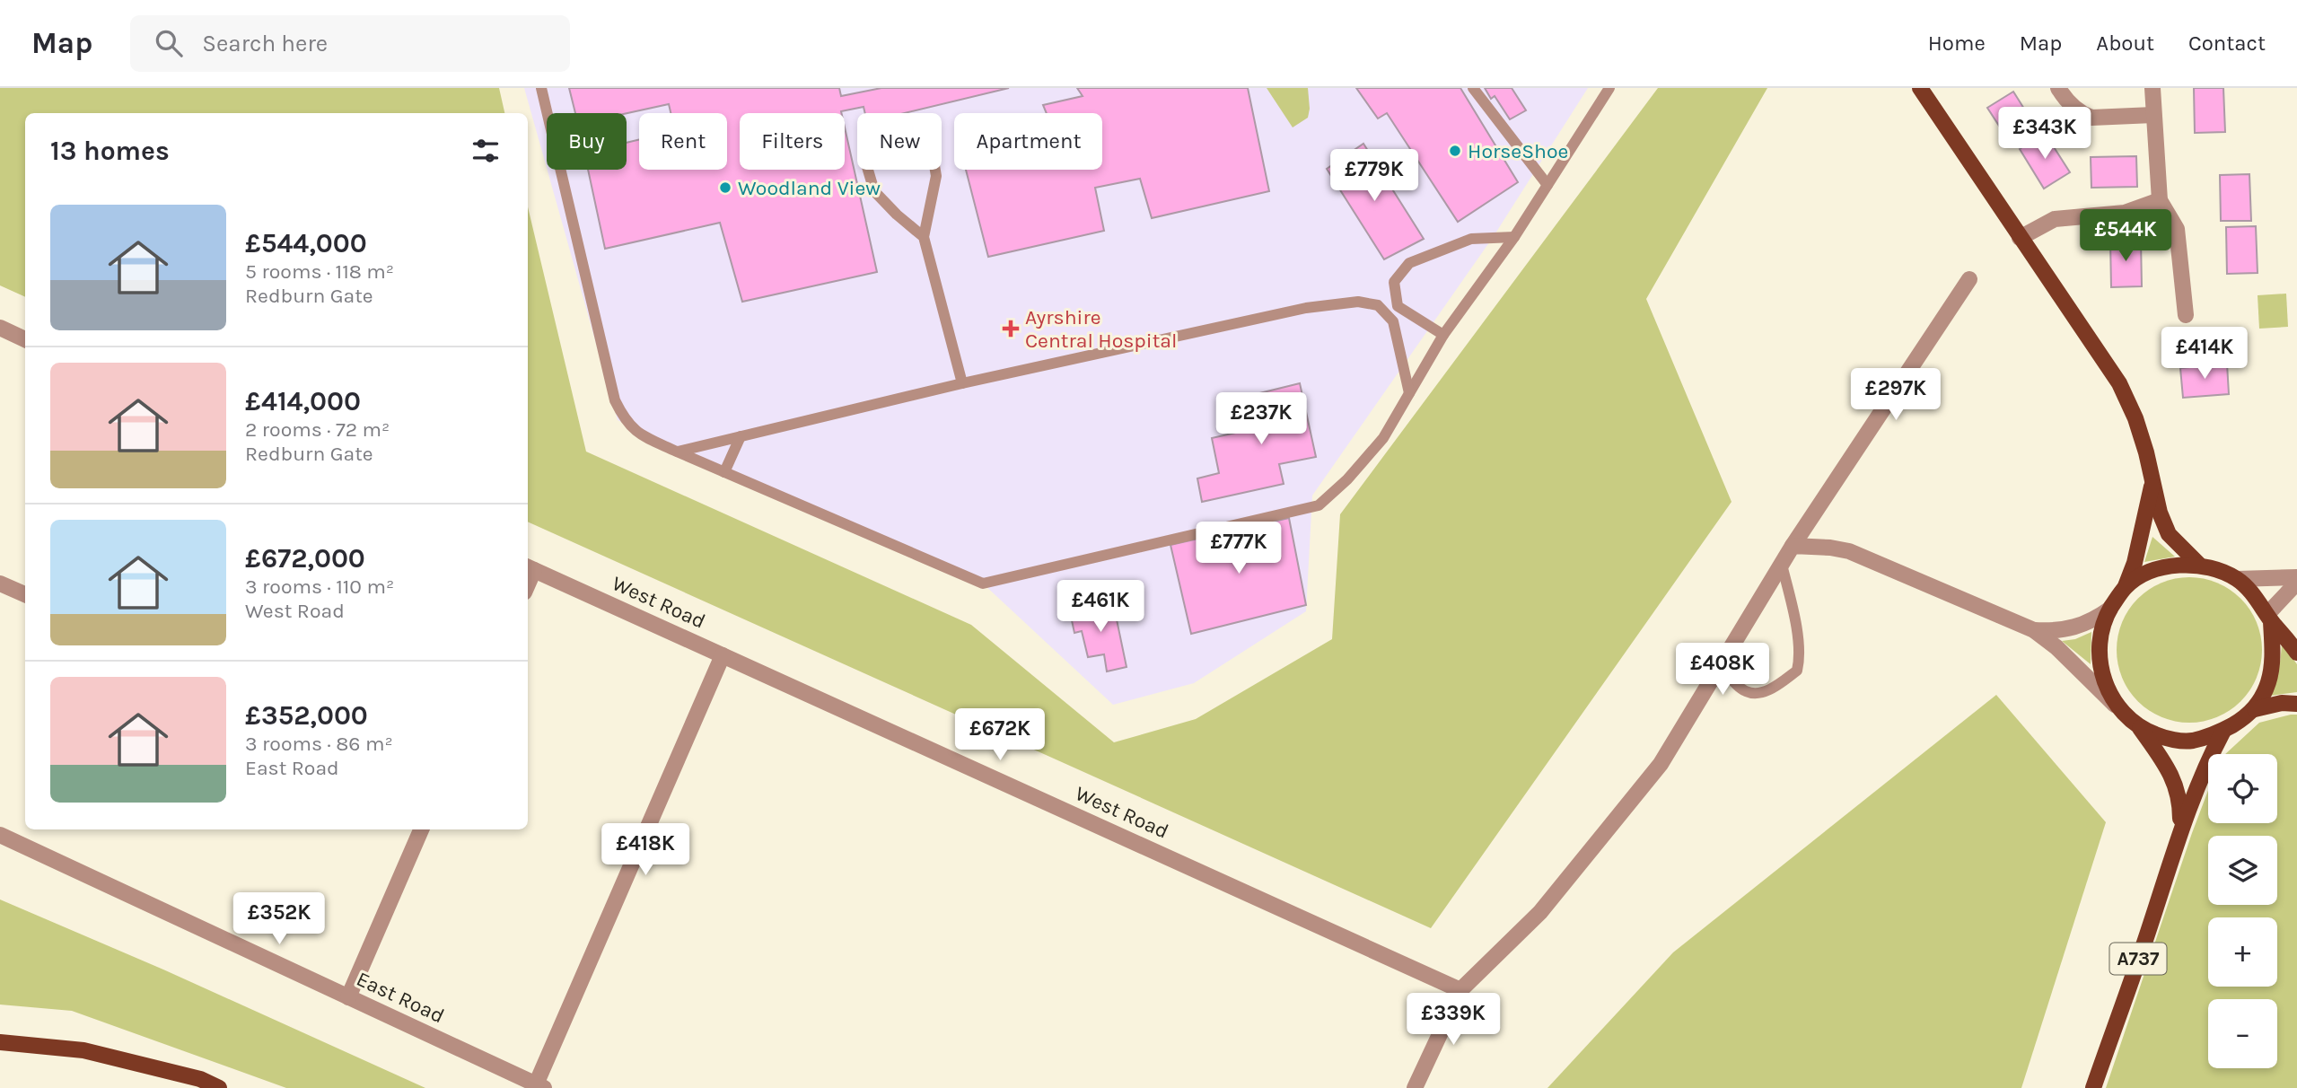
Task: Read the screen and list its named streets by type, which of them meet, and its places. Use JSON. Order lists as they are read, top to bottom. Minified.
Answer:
{"streets":{"main road":["A737"],"street":["West Road","East Road"]},"places":{"other":["HorseShoe","Woodland View"],"health":["Ayrshire Central Hospital"]},"page":{"header":"Map","search":"Search here","nav":["Home","Map","About","Contact"],"price":["£343K","£779K","£544K","£414K","£297K","£237K","£777K","£461K","£408K","£672K","£418K","£352K","£339K"],"chip":["Buy","Rent","Filters","New","Apartment"],"heading":"13 homes","list":[{"name":"£544,000","note":"5 rooms · 118 m² · Redburn Gate"},{"name":"£414,000","note":"2 rooms · 72 m² · Redburn Gate"},{"name":"£672,000","note":"3 rooms · 110 m² · West Road"},{"name":"£352,000","note":"3 rooms · 86 m² · East Road"}],"map_buttons":["+","−"]}}
